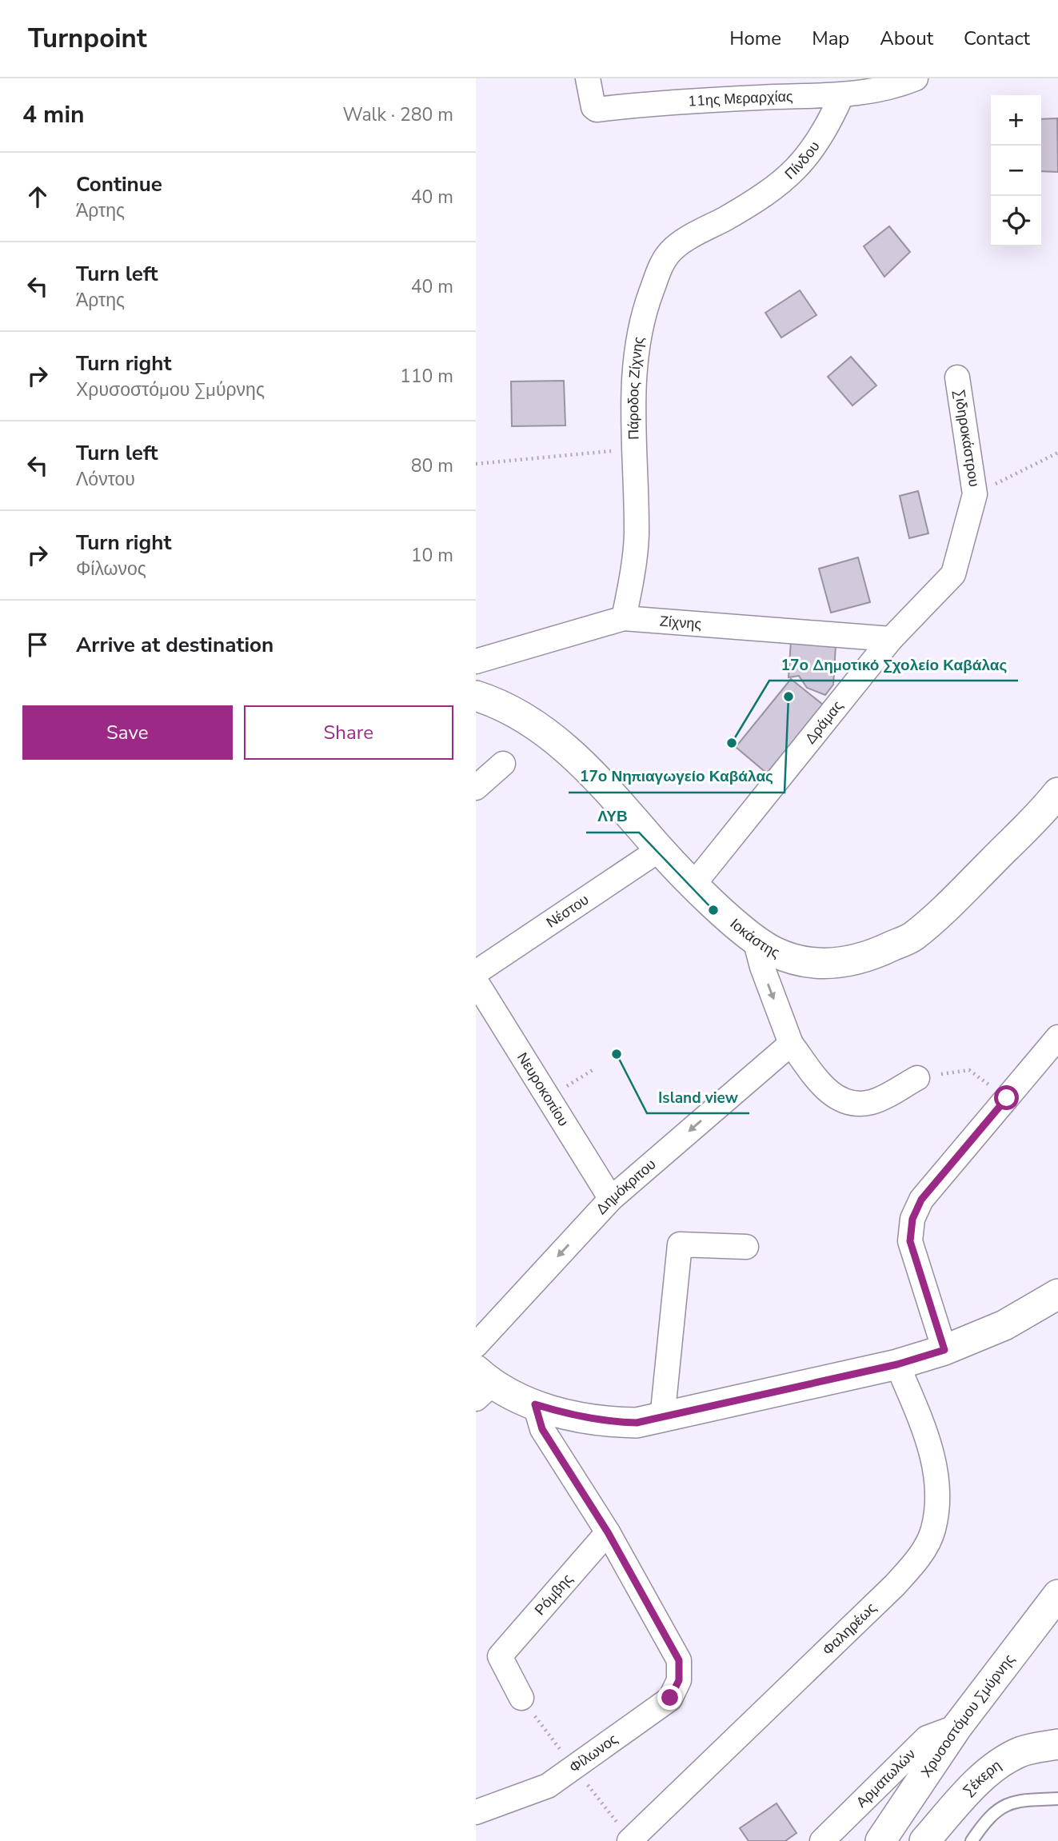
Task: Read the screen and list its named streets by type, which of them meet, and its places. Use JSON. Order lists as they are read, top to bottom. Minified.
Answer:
{"streets":{"street":["11ης Μεραρχίας","Πίνδου","Πάροδος Ζίχνης","Σιδηροκάστρου","Ζίχνης","Δράμας","Νέστου","Ιοκάστης","Νευροκοπίου","Δημόκριτου","Ρόμβης","Φαληρέως","Χρυσοστόμου Σμύρνης","Φίλωνος","Αρματωλών","Σέκερη"]},"crossings":[["11ης Μεραρχίας","Πίνδου"],["Πίνδου","Πάροδος Ζίχνης"],["Πάροδος Ζίχνης","Ζίχνης"],["Σιδηροκάστρου","Ζίχνης"],["Σιδηροκάστρου","Δράμας"],["Ζίχνης","Δράμας"],["Δράμας","Ιοκάστης"],["Νέστου","Ιοκάστης"],["Νευροκοπίου","Δημόκριτου"],["Ρόμβης","Φίλωνος"],["Χρυσοστόμου Σμύρνης","Αρματωλών"]],"one_way":["Δημόκριτου"],"places":["17ο Νηπιαγωγείο Καβάλας","17ο Δημοτικό Σχολείο Καβάλας","ΛΥΒ","Island view"],"page":{"header":"Turnpoint","nav":["Home","Map","About","Contact"],"heading":["4 min","Walk · 280 m"],"map_buttons":["+","−"],"list":[["Continue","Άρτης","40 m"],["Turn left","Άρτης","40 m"],["Turn right","Χρυσοστόμου Σμύρνης","110 m"],["Turn left","Λόντου","80 m"],["Turn right","Φίλωνος","10 m"],"Arrive at destination"],"buttons":["Save","Share"]}}
